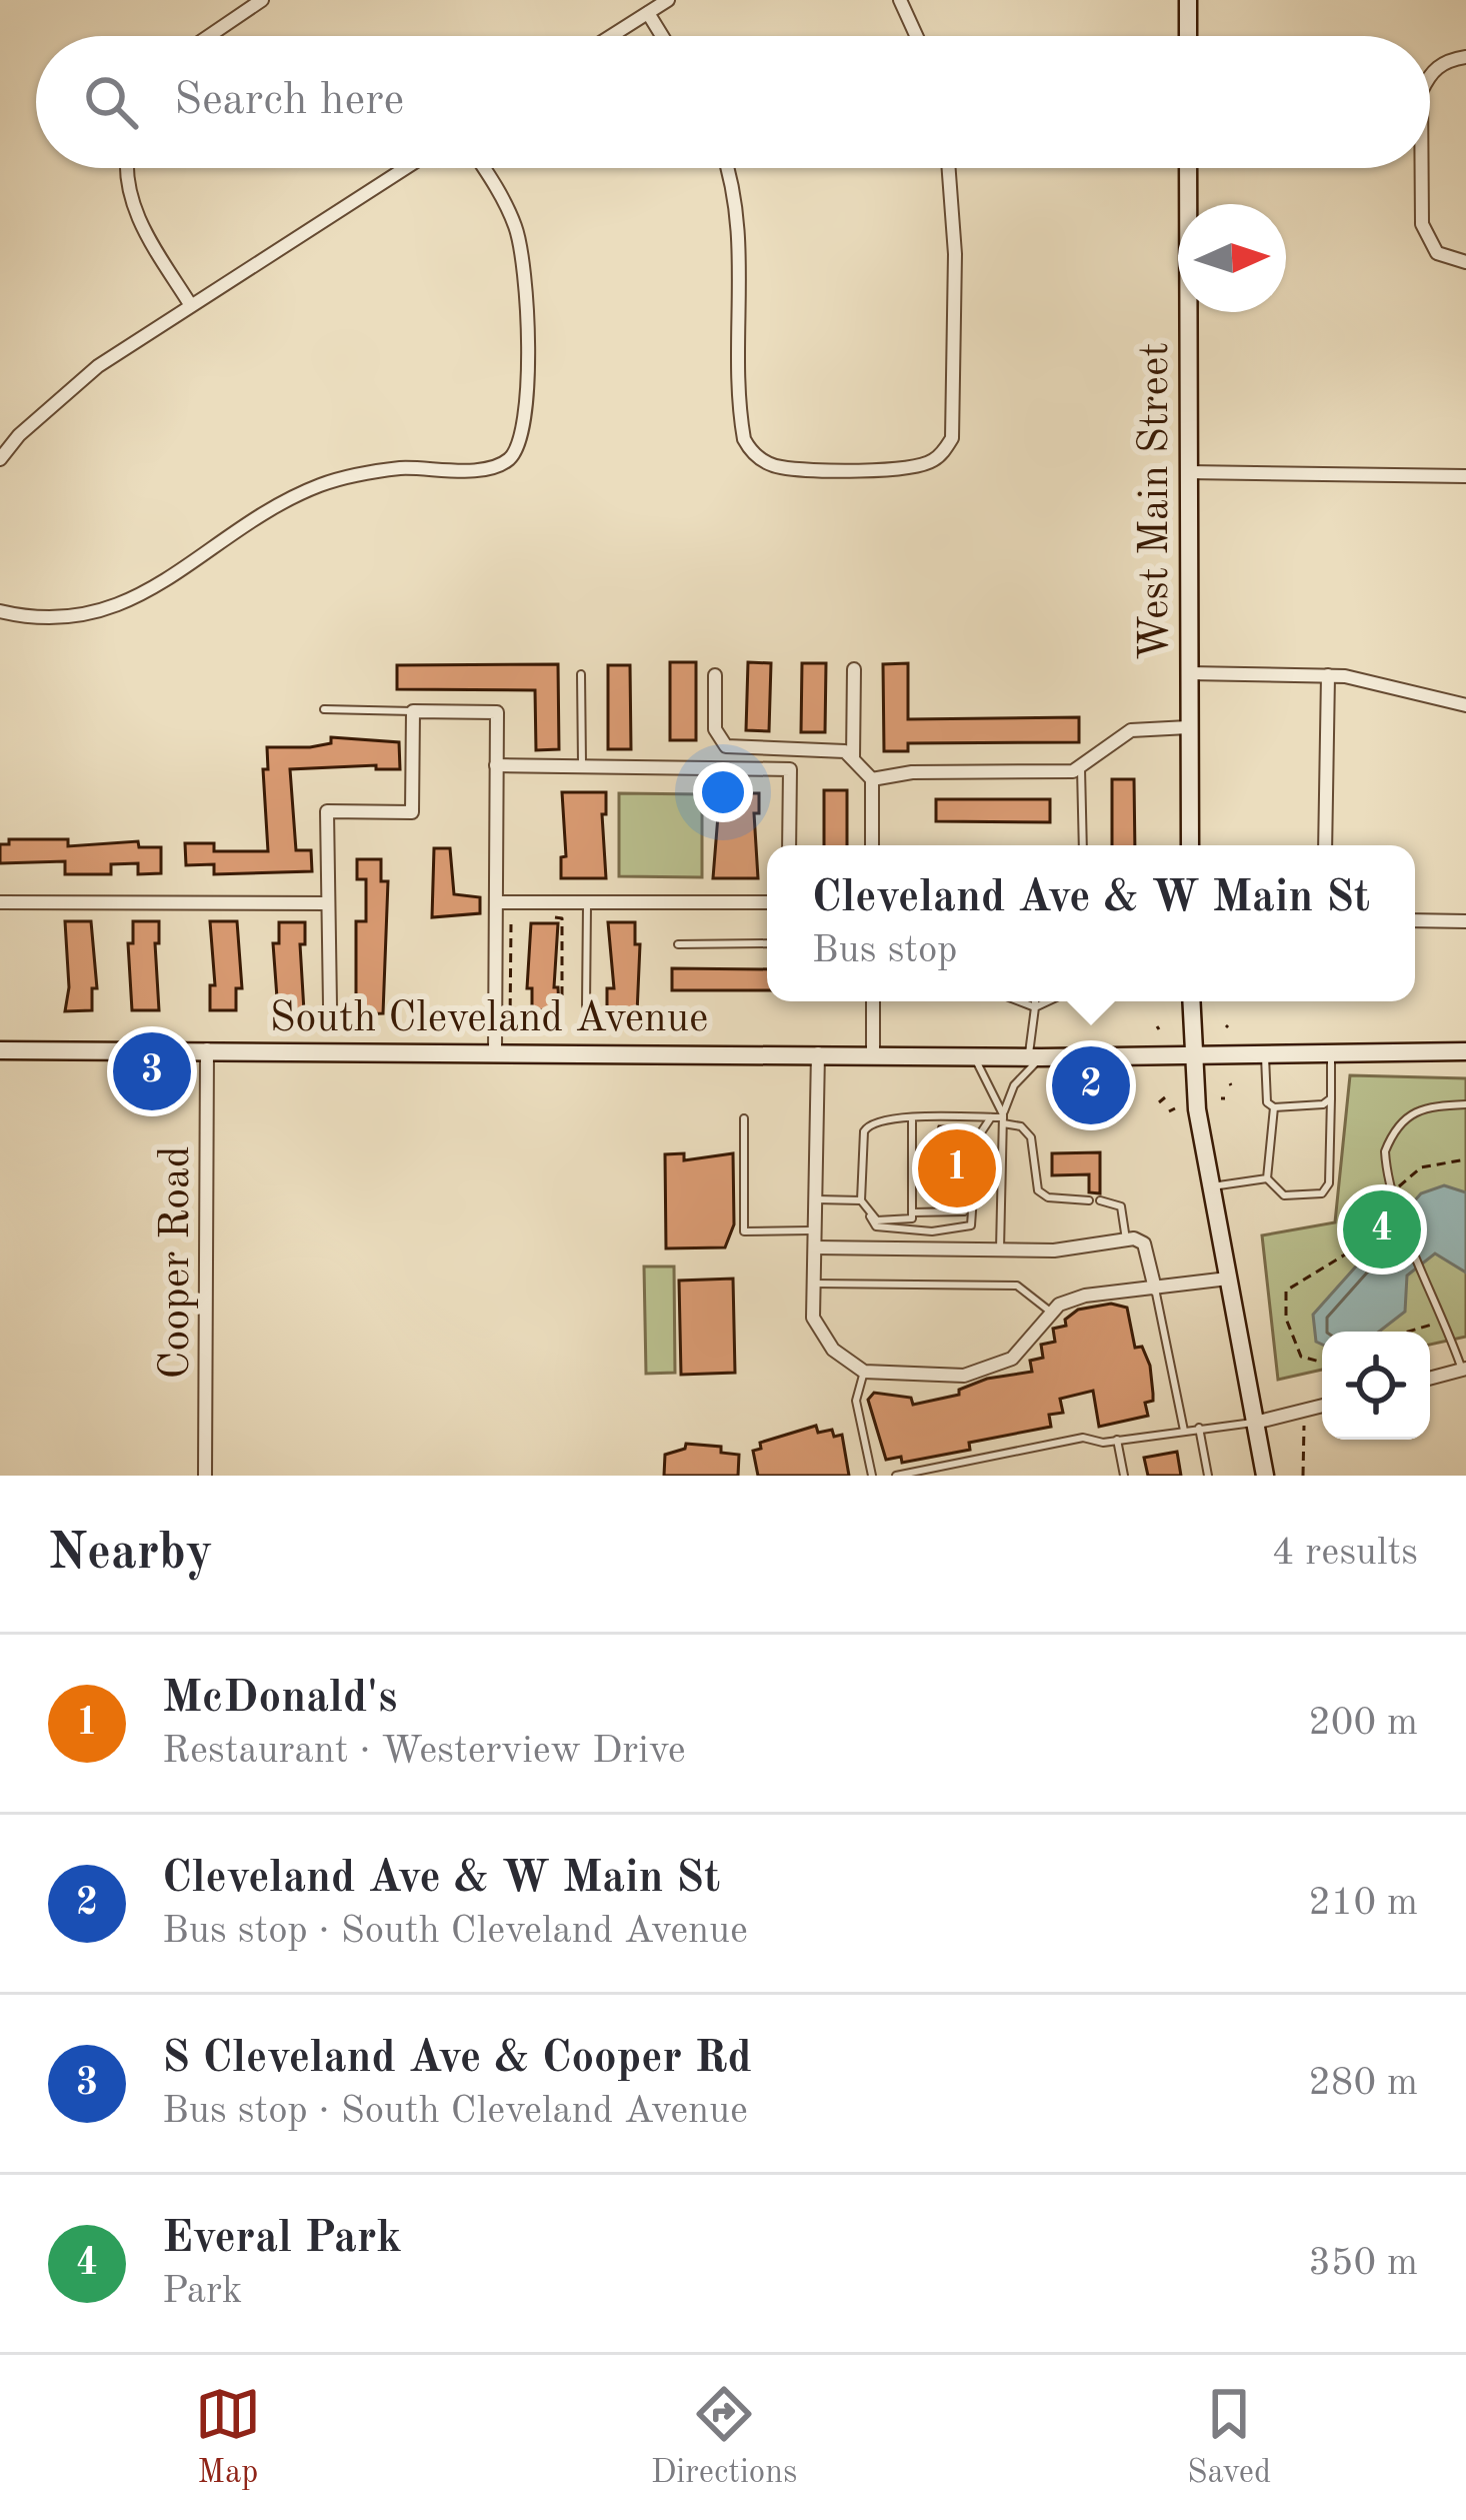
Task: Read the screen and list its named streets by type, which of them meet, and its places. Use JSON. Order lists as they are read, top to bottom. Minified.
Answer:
{"streets":{"main road":["West Main Street","South Cleveland Avenue"],"street":["Cooper Road"]},"crossings":[["South Cleveland Avenue","Cooper Road"]],"north":"right","page":{"search":"Search here","popup":["Cleveland Ave & W Main St","Bus stop"],"pins":["3","2","1","4"],"heading":["Nearby","4 results"],"list":[{"mark":"1","name":"McDonald's","note":"Restaurant · Westerview Drive","value":"200 m"},{"mark":"2","name":"Cleveland Ave & W Main St","note":"Bus stop · South Cleveland Avenue","value":"210 m"},{"mark":"3","name":"S Cleveland Ave & Cooper Rd","note":"Bus stop · South Cleveland Avenue","value":"280 m"},{"mark":"4","name":"Everal Park","note":"Park","value":"350 m"}],"nav":["Map","Directions","Saved"]}}
